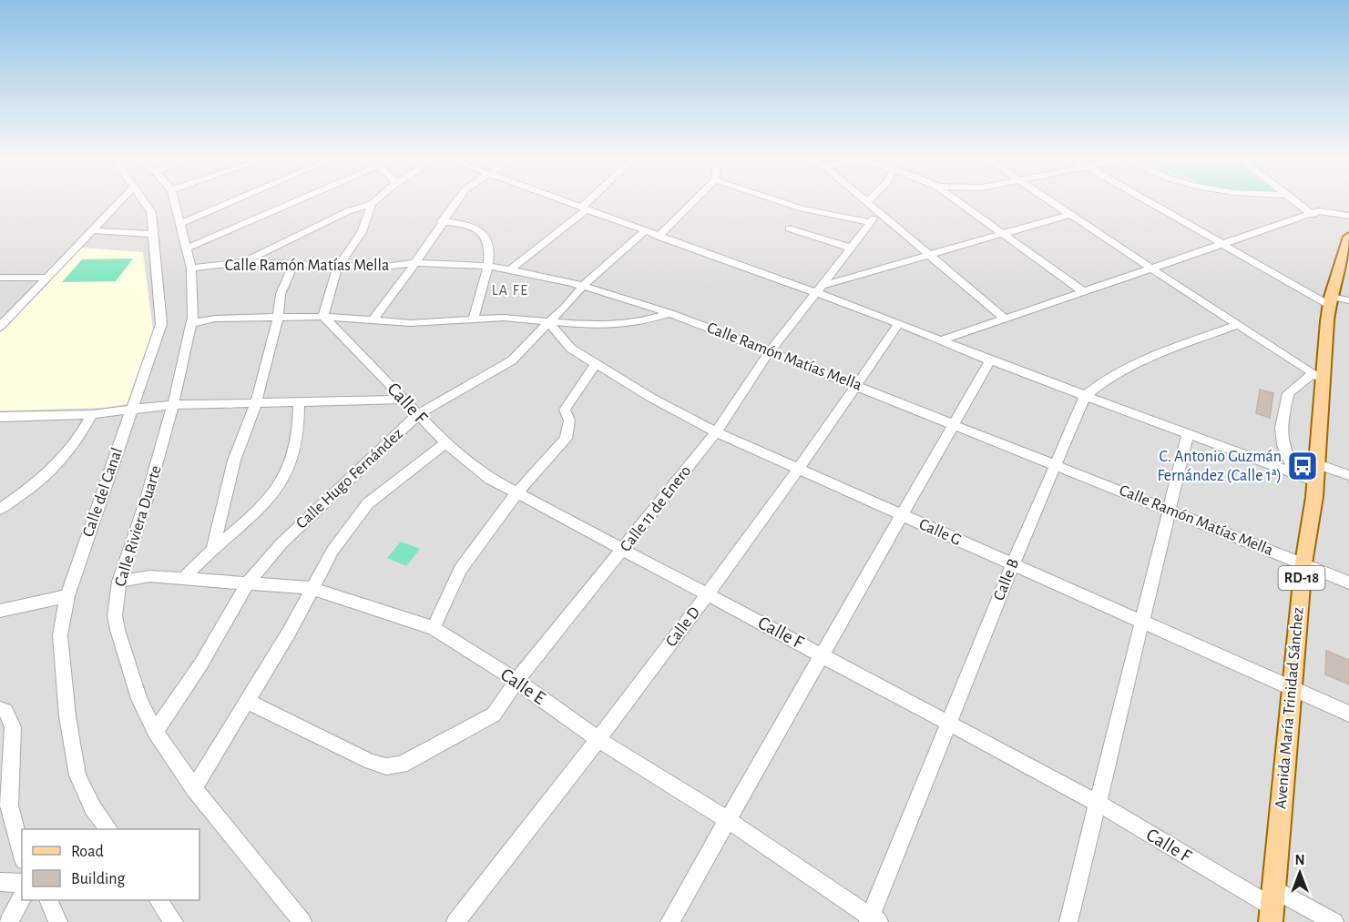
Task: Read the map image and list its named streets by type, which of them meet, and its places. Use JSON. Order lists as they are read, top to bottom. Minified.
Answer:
{"streets":{"main road":["RD-18","Avenida María Trinidad Sánchez"],"street":["Calle Ramón Matías Mella","Calle F","Calle Hugo Fernández","Calle del Canal","Calle 11 de Enero","Calle Riviera Duarte","Calle G","Calle B","Calle D","Calle E"]},"crossings":[["Calle Ramón Matías Mella","Calle Hugo Fernández"],["Calle Ramón Matías Mella","Calle 11 de Enero"],["Calle Ramón Matías Mella","Calle Riviera Duarte"],["Calle Ramón Matías Mella","Calle B"],["Calle Ramón Matías Mella","Calle D"],["Calle Ramón Matías Mella","Avenida María Trinidad Sánchez"],["Calle F","Calle Hugo Fernández"],["Calle F","Calle 11 de Enero"],["Calle F","Calle B"],["Calle F","Calle D"],["Calle F","Avenida María Trinidad Sánchez"],["Calle Hugo Fernández","Calle Riviera Duarte"],["Calle Hugo Fernández","Calle G"],["Calle Hugo Fernández","Calle E"],["Calle 11 de Enero","Calle G"],["Calle 11 de Enero","Calle E"],["Calle Riviera Duarte","Calle E"],["Calle G","Calle B"],["Calle G","Calle D"],["Calle G","Avenida María Trinidad Sánchez"],["Calle B","Calle E"],["Calle D","Calle E"]],"districts":["LA FE"],"places":{"bus stop":["C. Antonio Guzmán Fernández (Calle 1ª)"]},"legend":["Road","Building"],"north":"top"}
